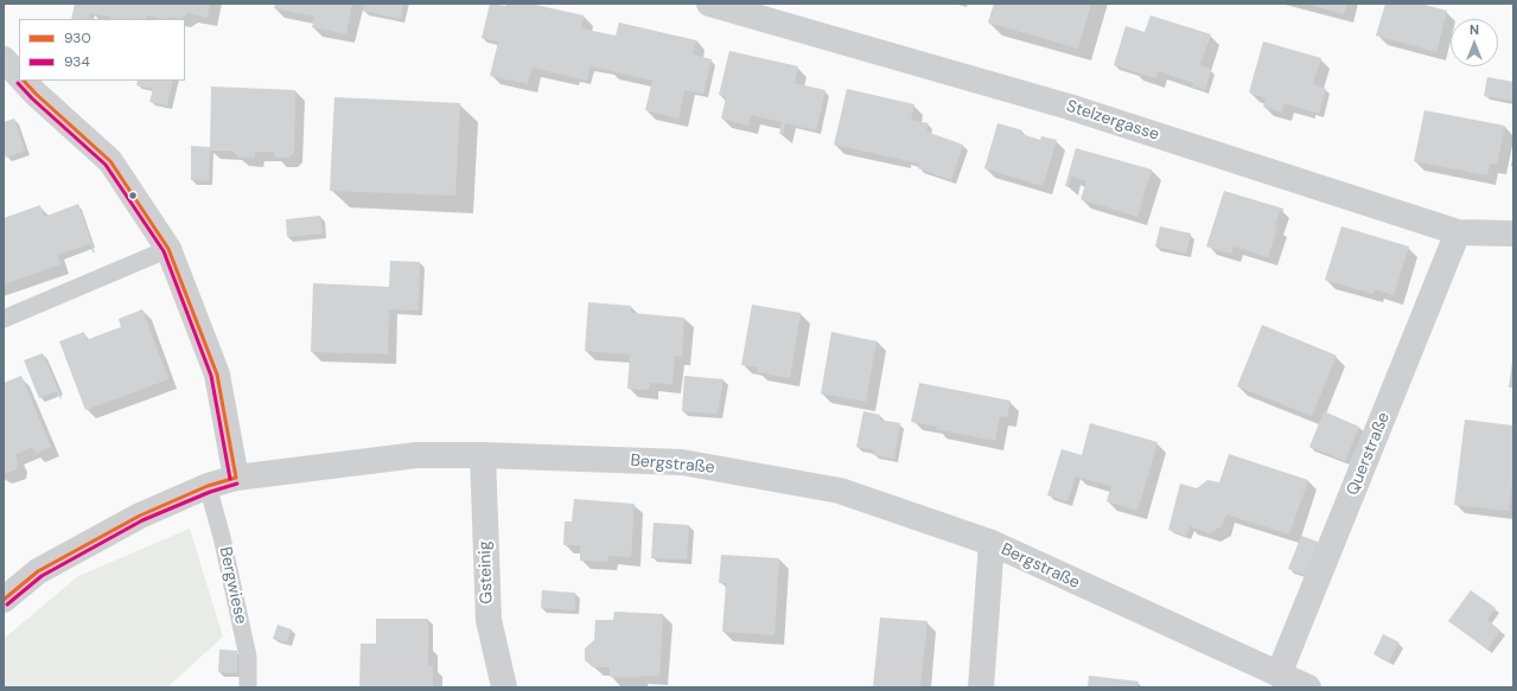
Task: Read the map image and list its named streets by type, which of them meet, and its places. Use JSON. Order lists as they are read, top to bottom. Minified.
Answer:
{"streets":{"street":["Stelzergasse","Querstraße","Bergstraße","Gsteinig"],"lane":["Bergwiese"]},"crossings":[["Stelzergasse","Querstraße"],["Querstraße","Bergstraße"],["Bergstraße","Gsteinig"],["Bergstraße","Bergwiese"]],"lines":["transit line 930","transit line 934"],"legend":["930","934"],"north":"top"}
